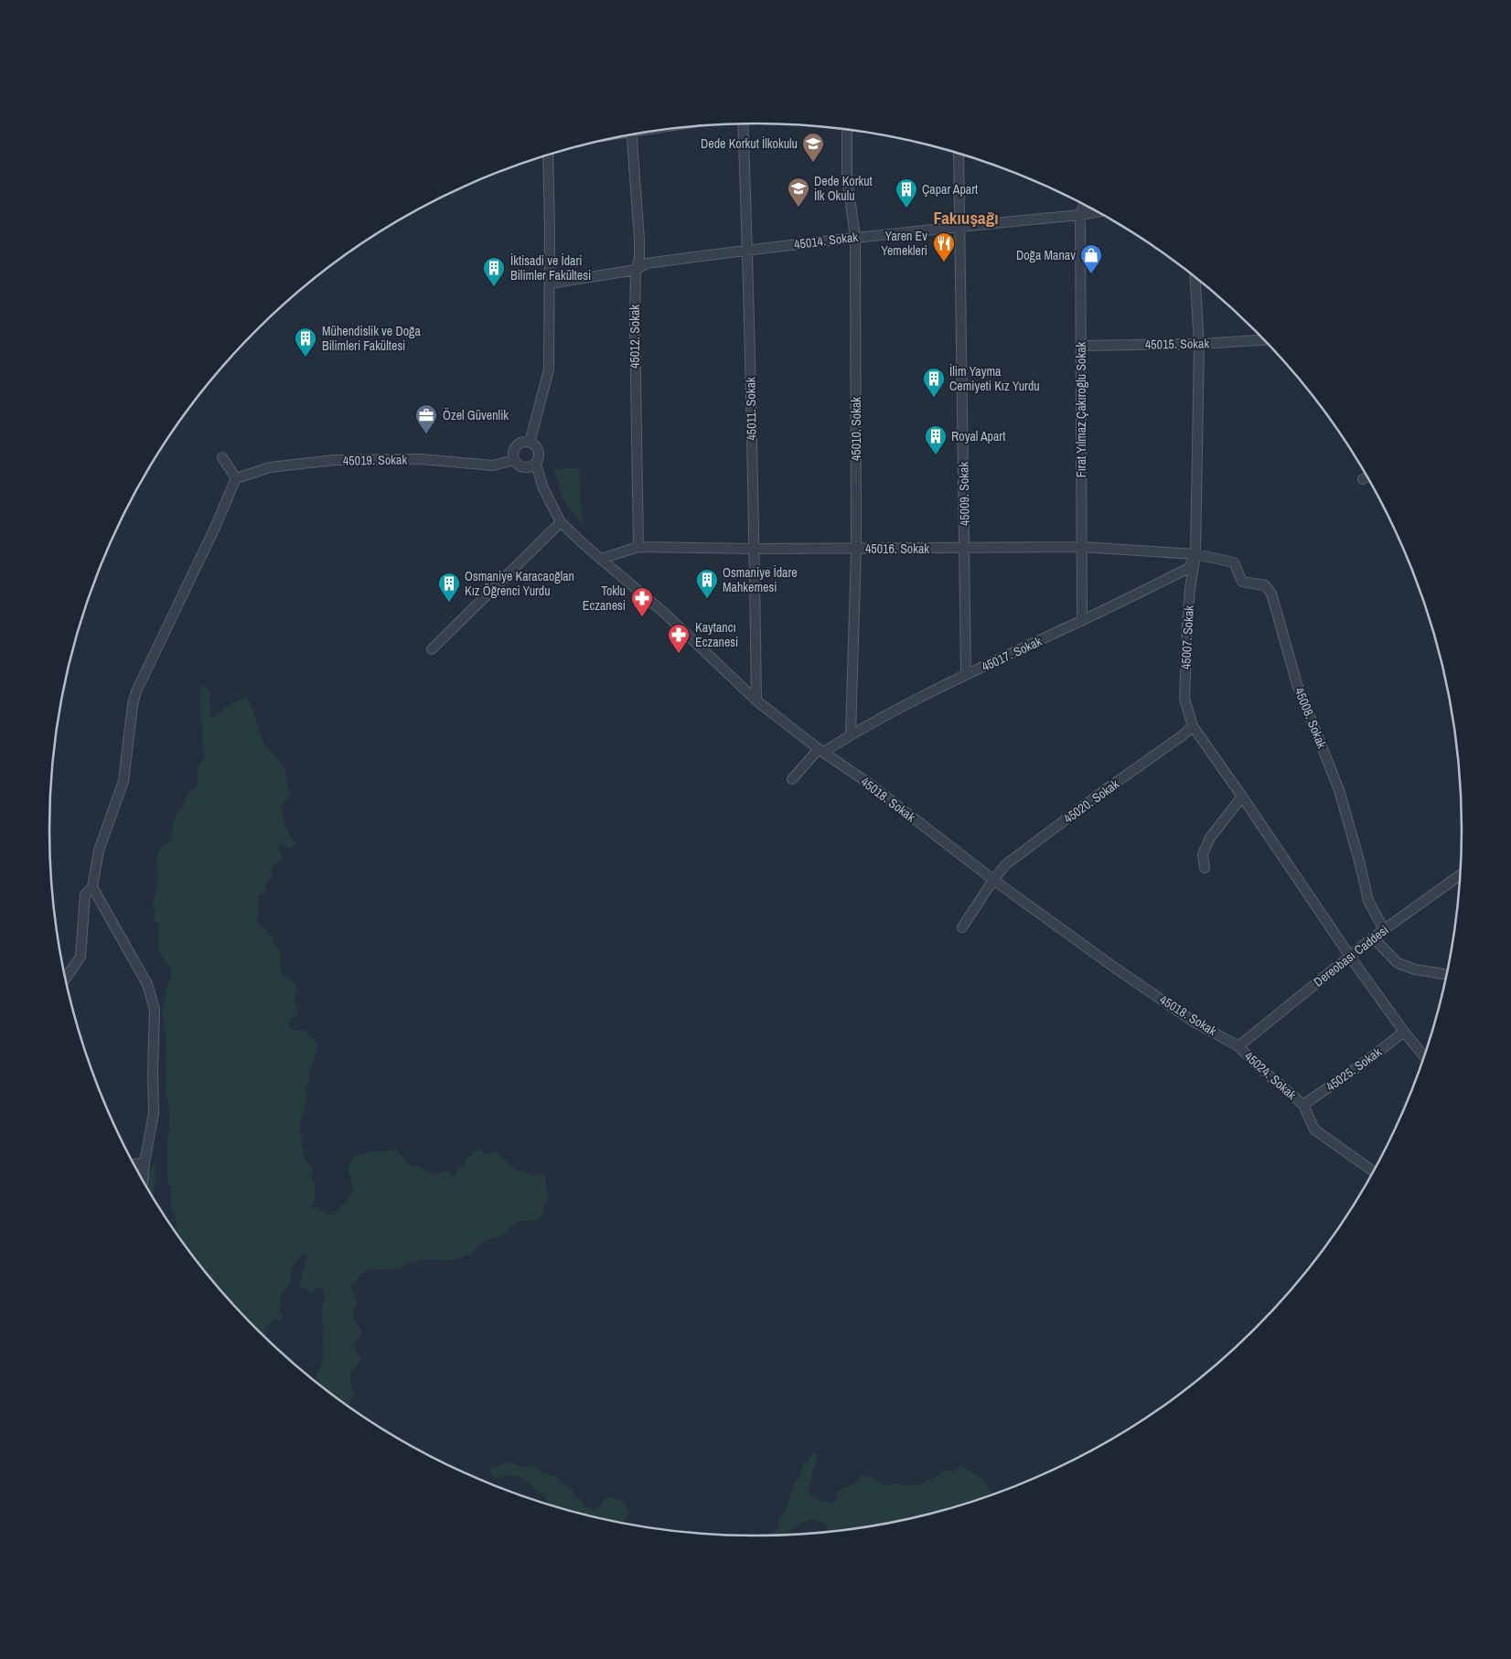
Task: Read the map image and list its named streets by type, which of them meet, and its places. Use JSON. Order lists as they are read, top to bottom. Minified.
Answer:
{"streets":{"street":["45014. Sokak","45012. Sokak","45015. Sokak","45011. Sokak","Fırat Yılmaz Çakıroğlu Sokak","45010. Sokak","45019. Sokak","45009. Sokak","45016. Sokak","45007. Sokak","45017. Sokak","45008. Sokak","45018. Sokak","45020. Sokak","Dereobası Caddesi","45025. Sokak","45024. Sokak"]},"crossings":[["45014. Sokak","45012. Sokak"],["45014. Sokak","45011. Sokak"],["45014. Sokak","Fırat Yılmaz Çakıroğlu Sokak"],["45014. Sokak","45010. Sokak"],["45014. Sokak","45009. Sokak"],["45012. Sokak","45016. Sokak"],["45015. Sokak","Fırat Yılmaz Çakıroğlu Sokak"],["45015. Sokak","45007. Sokak"],["45011. Sokak","45016. Sokak"],["45011. Sokak","45018. Sokak"],["Fırat Yılmaz Çakıroğlu Sokak","45016. Sokak"],["Fırat Yılmaz Çakıroğlu Sokak","45017. Sokak"],["45010. Sokak","45016. Sokak"],["45010. Sokak","45017. Sokak"],["45019. Sokak","45018. Sokak"],["45009. Sokak","45016. Sokak"],["45009. Sokak","45017. Sokak"],["45016. Sokak","45007. Sokak"],["45016. Sokak","45017. Sokak"],["45016. Sokak","45008. Sokak"],["45016. Sokak","45018. Sokak"],["45007. Sokak","45017. Sokak"],["45007. Sokak","45008. Sokak"],["45007. Sokak","45020. Sokak"],["45007. Sokak","Dereobası Caddesi"],["45017. Sokak","45008. Sokak"],["45017. Sokak","45018. Sokak"],["45008. Sokak","Dereobası Caddesi"],["45018. Sokak","45020. Sokak"],["45018. Sokak","Dereobası Caddesi"],["45018. Sokak","45024. Sokak"],["Dereobası Caddesi","45024. Sokak"],["45025. Sokak","45024. Sokak"]],"districts":["Fakıuşağı"],"places":{"school or university":["Dede Korkut İlkokulu","Dede Korkut İlk Okulu"],"building":["Çapar Apart","İktisadi ve İdari Bilimler Fakültesi","Mühendislik ve Doğa Bilimleri Fakültesi","İlim Yayma Cemiyeti Kız Yurdu","Royal Apart","Osmaniye İdare Mahkemesi","Osmaniye Karacaoğlan Kız Öğrenci Yurdu"],"restaurant":["Yaren Ev Yemekleri"],"shop":["Doğa Manav"],"office":["Özel Güvenlik"],"pharmacy":["Toklu Eczanesi","Kaytancı Eczanesi"]}}
